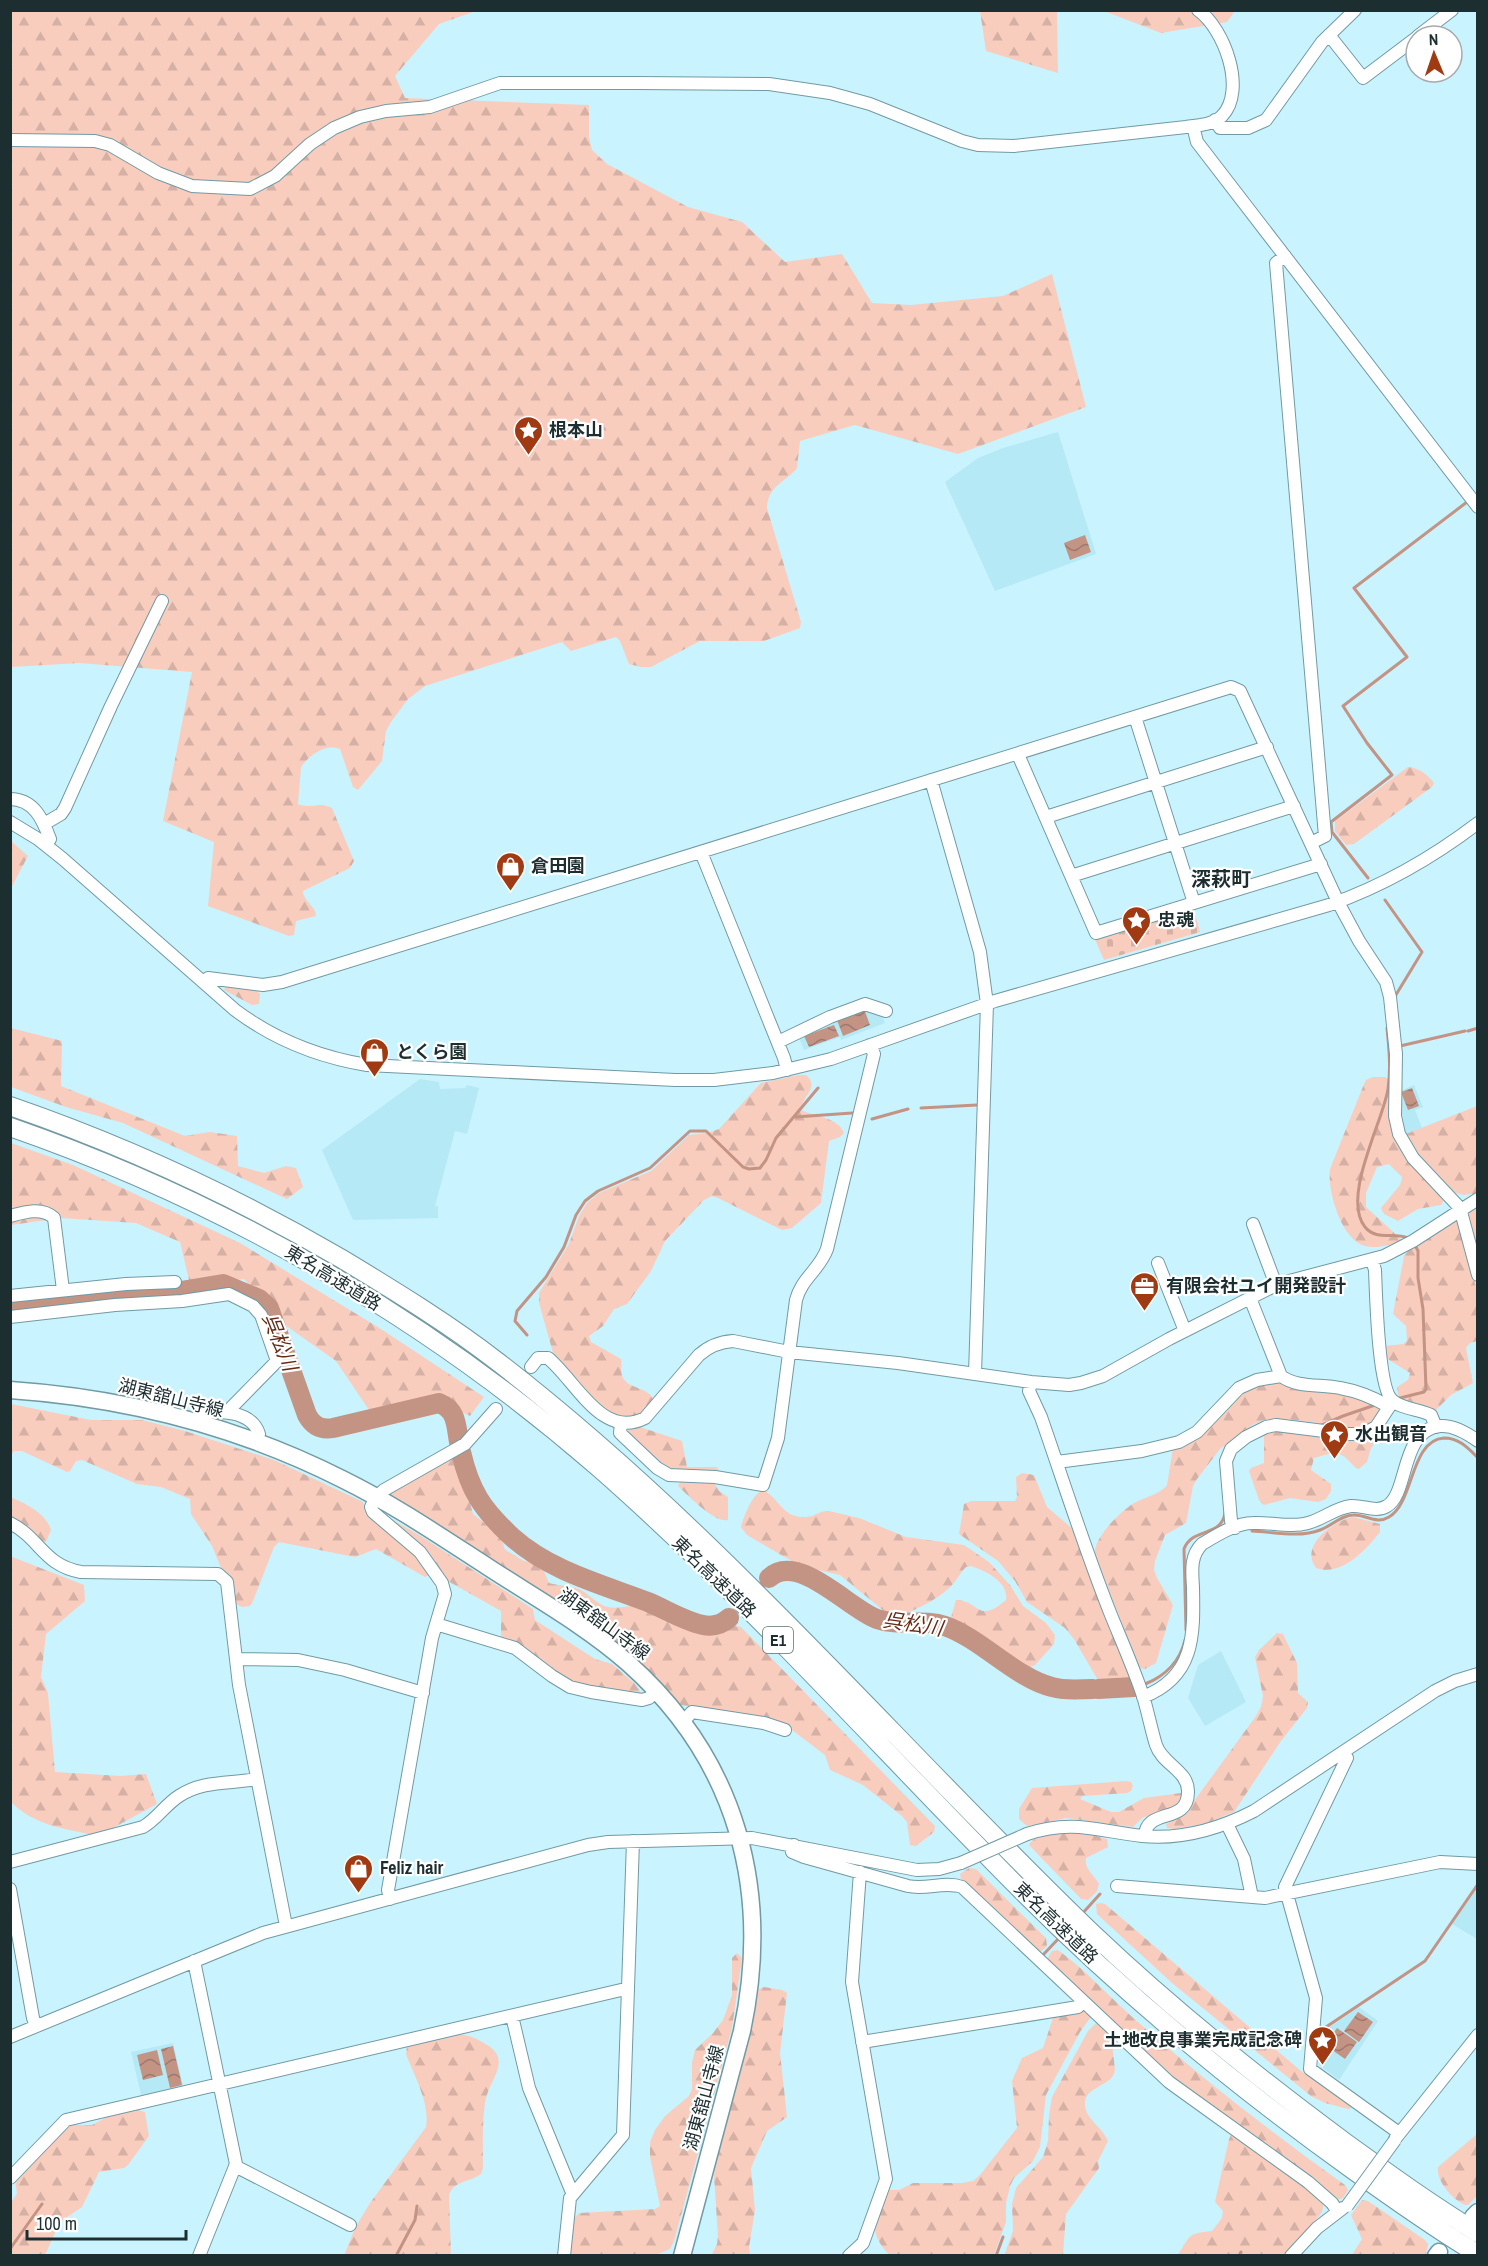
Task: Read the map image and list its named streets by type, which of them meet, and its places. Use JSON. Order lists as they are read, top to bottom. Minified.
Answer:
{"streets":{"highway":["東名高速道路","E1"],"main road":["湖東舘山寺線"]},"districts":["深萩町"],"water":["呉松川"],"places":{"place":["根本山","忠魂","水出観音","土地改良事業完成記念碑"],"shop":["倉田園","とくら園","Feliz hair"],"office":["有限会社ユイ開発設計"]},"scale_bar":"100 m","north":"top"}
